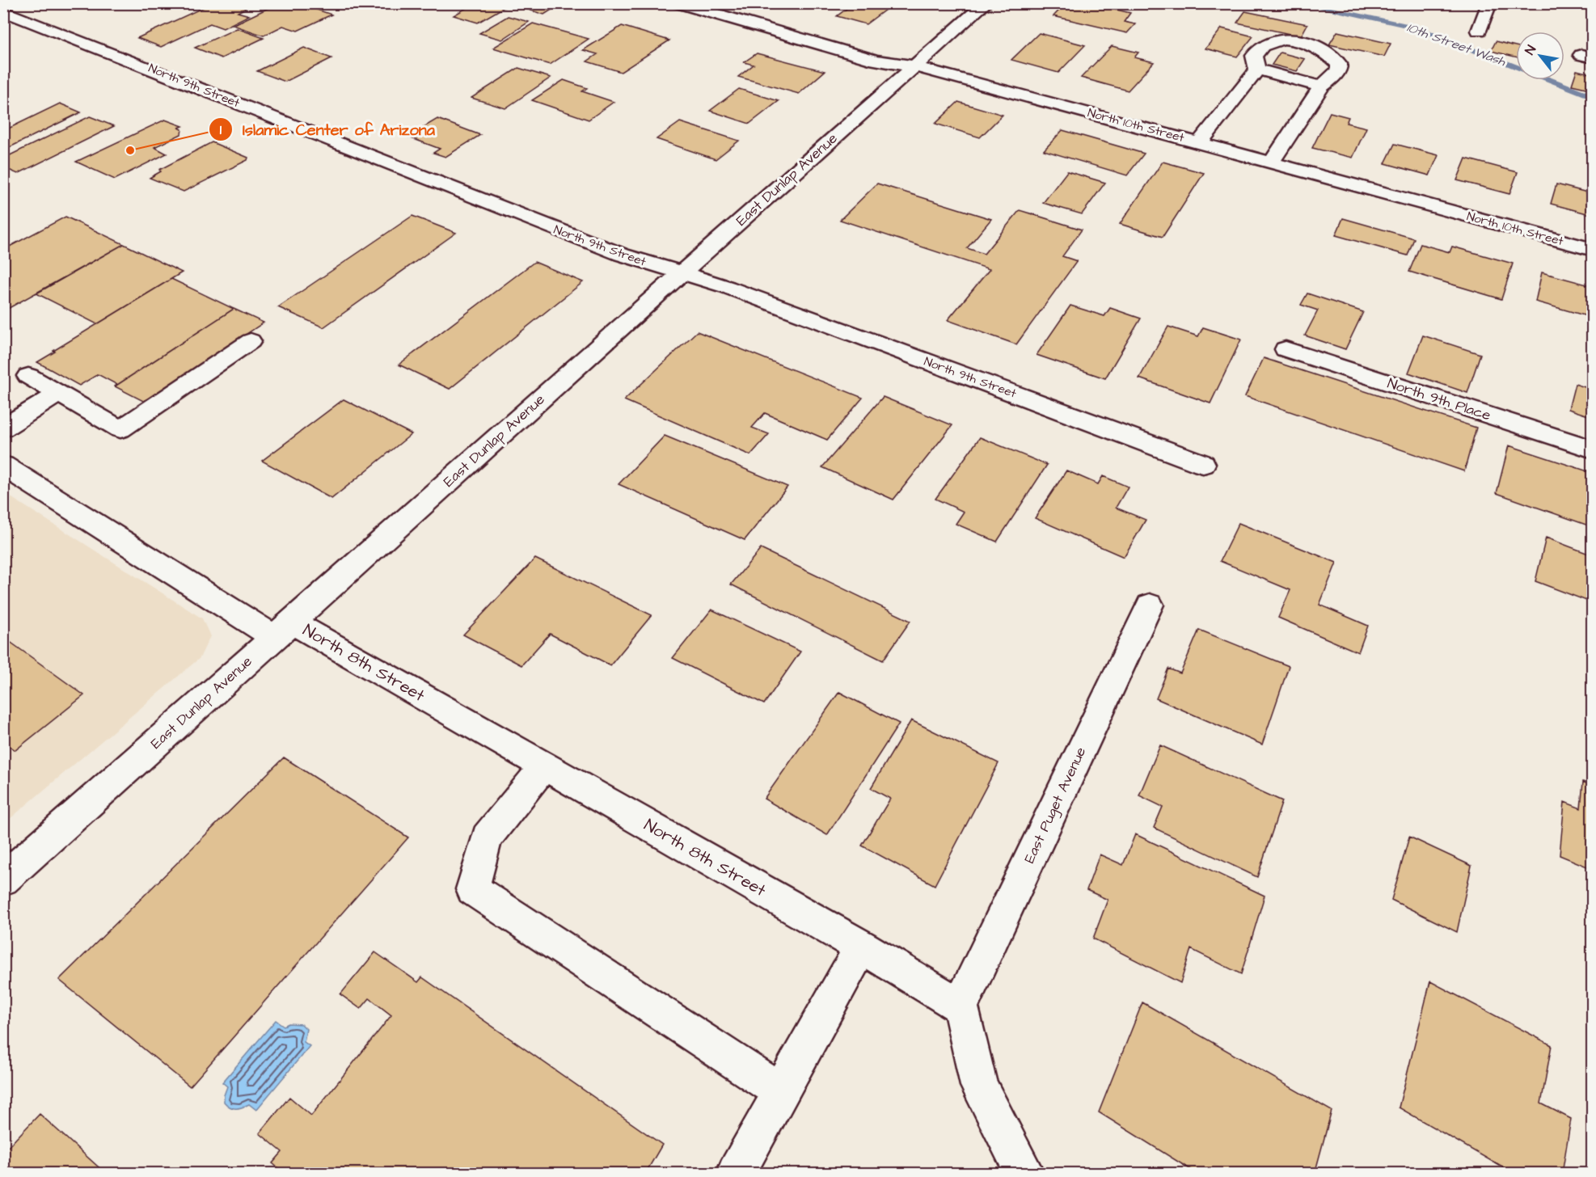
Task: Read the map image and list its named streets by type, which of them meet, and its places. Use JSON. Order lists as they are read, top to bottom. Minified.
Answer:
{"streets":{"street":["North 9th Street","North 10th Street","East Dunlap Avenue","North 9th Place","North 8th Street","East Puget Avenue"]},"crossings":[["North 9th Street","East Dunlap Avenue"],["North 10th Street","East Dunlap Avenue"],["East Dunlap Avenue","North 8th Street"],["North 8th Street","East Puget Avenue"]],"water":["10th Street Wash"],"places":["Islamic Center of Arizona"],"north":"top left"}
